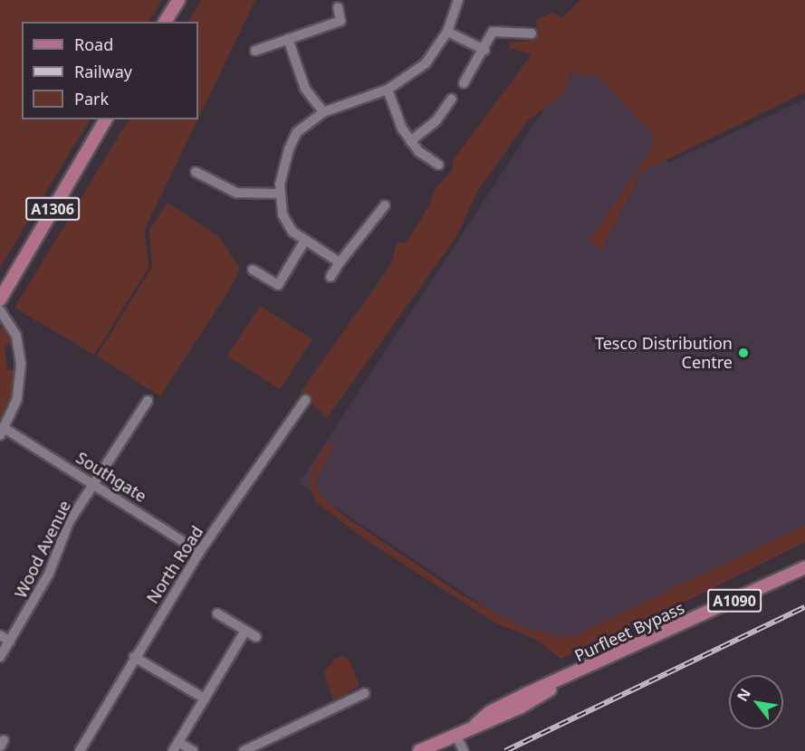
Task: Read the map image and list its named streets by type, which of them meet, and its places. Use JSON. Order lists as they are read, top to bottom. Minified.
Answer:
{"streets":{"main road":["A1306","A1090","Purfleet Bypass"],"street":["Southgate","Wood Avenue","North Road"]},"crossings":[["Southgate","Wood Avenue"],["Southgate","North Road"]],"places":["Tesco Distribution Centre"],"legend":["Road","Railway","Park"],"north":"top left"}
